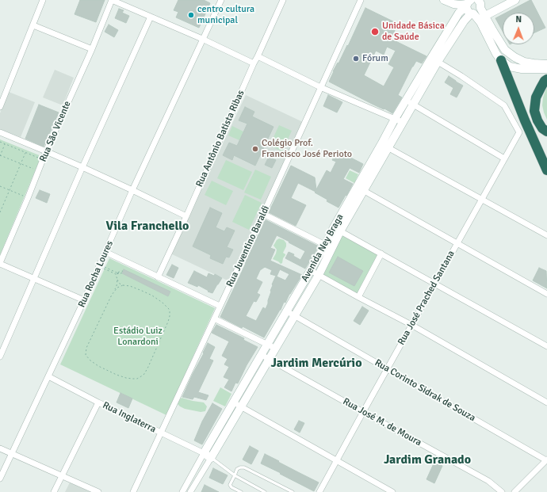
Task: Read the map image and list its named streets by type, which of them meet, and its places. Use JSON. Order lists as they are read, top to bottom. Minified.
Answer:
{"streets":{"street":["Rua São Vicente","Rua Antônio Batista Ribas","Rua Juventino Baraldi","Avenida Ney Braga","Rua Rocha Loures","Rua José Prached Santana","Rua Corinto Sidrak de Souza","Rua Inglaterra","Rua José M. de Moura"]},"crossings":[["Rua Juventino Baraldi","Rua Inglaterra"],["Avenida Ney Braga","Rua José Prached Santana"],["Avenida Ney Braga","Rua Corinto Sidrak de Souza"],["Avenida Ney Braga","Rua Inglaterra"],["Avenida Ney Braga","Rua José M. de Moura"],["Rua Rocha Loures","Rua Inglaterra"],["Rua José Prached Santana","Rua Corinto Sidrak de Souza"],["Rua José Prached Santana","Rua José M. de Moura"]],"districts":["Vila Franchello","Jardim Mercúrio","Jardim Granado"],"parks":["Estádio Luiz Lonardoni"],"places":["centro cultura municipal","Unidade Básica de Saúde","Fórum","Colégio Prof. Francisco José Perioto"],"north":"top"}
